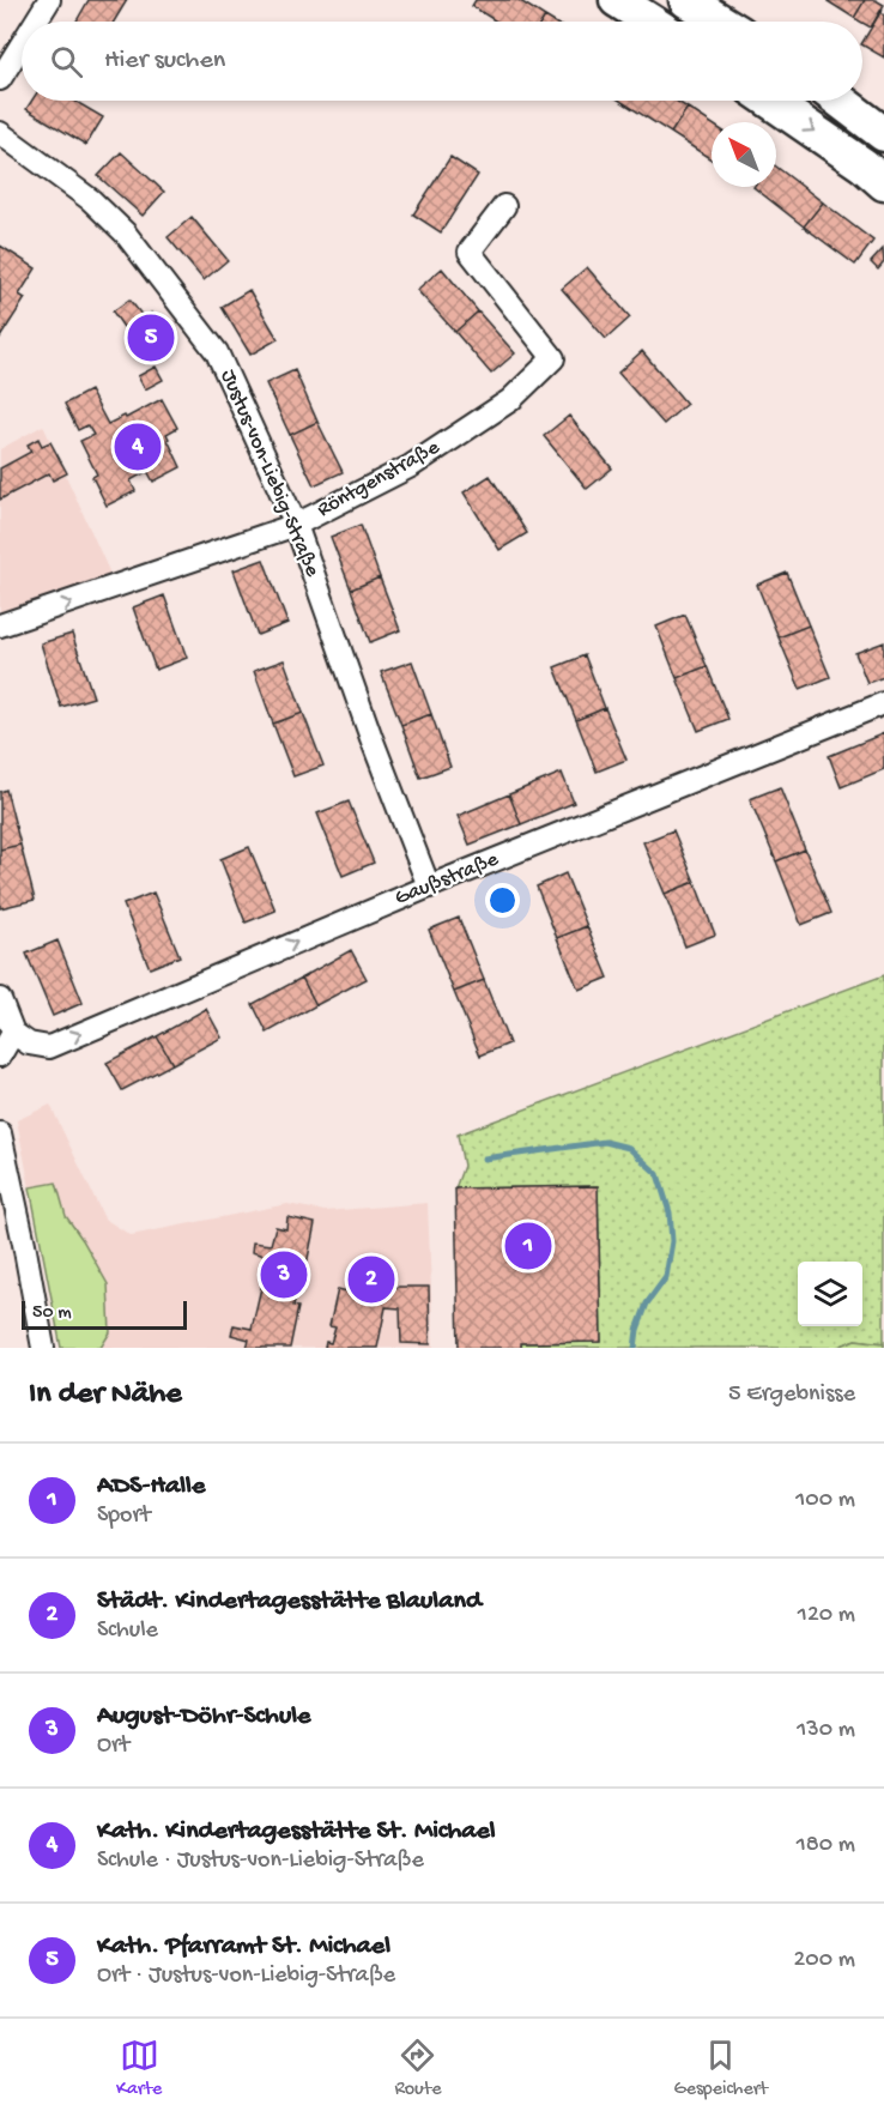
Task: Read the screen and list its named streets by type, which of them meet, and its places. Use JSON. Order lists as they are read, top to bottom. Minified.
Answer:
{"streets":{"street":["Justus-von-Liebig-Straße","Röntgenstraße","Gaußstraße"]},"crossings":[["Justus-von-Liebig-Straße","Röntgenstraße"],["Justus-von-Liebig-Straße","Gaußstraße"]],"one_way":["Röntgenstraße","Gaußstraße"],"scale_bar":"50 m","north":"top left","page":{"search":"Hier suchen","pins":["5","4","1","3","2"],"scale":"50 m","heading":["In der Nähe","5 Ergebnisse"],"list":[{"mark":"1","name":"ADS-Halle","note":"Sport","value":"100 m"},{"mark":"2","name":"Städt. Kindertagesstätte Blauland","note":"Schule","value":"120 m"},{"mark":"3","name":"August-Döhr-Schule","note":"Ort","value":"130 m"},{"mark":"4","name":"Kath. Kindertagesstätte St. Michael","note":"Schule · Justus-von-Liebig-Straße","value":"180 m"},{"mark":"5","name":"Kath. Pfarramt St. Michael","note":"Ort · Justus-von-Liebig-Straße","value":"200 m"}],"nav":["Karte","Route","Gespeichert"]}}
